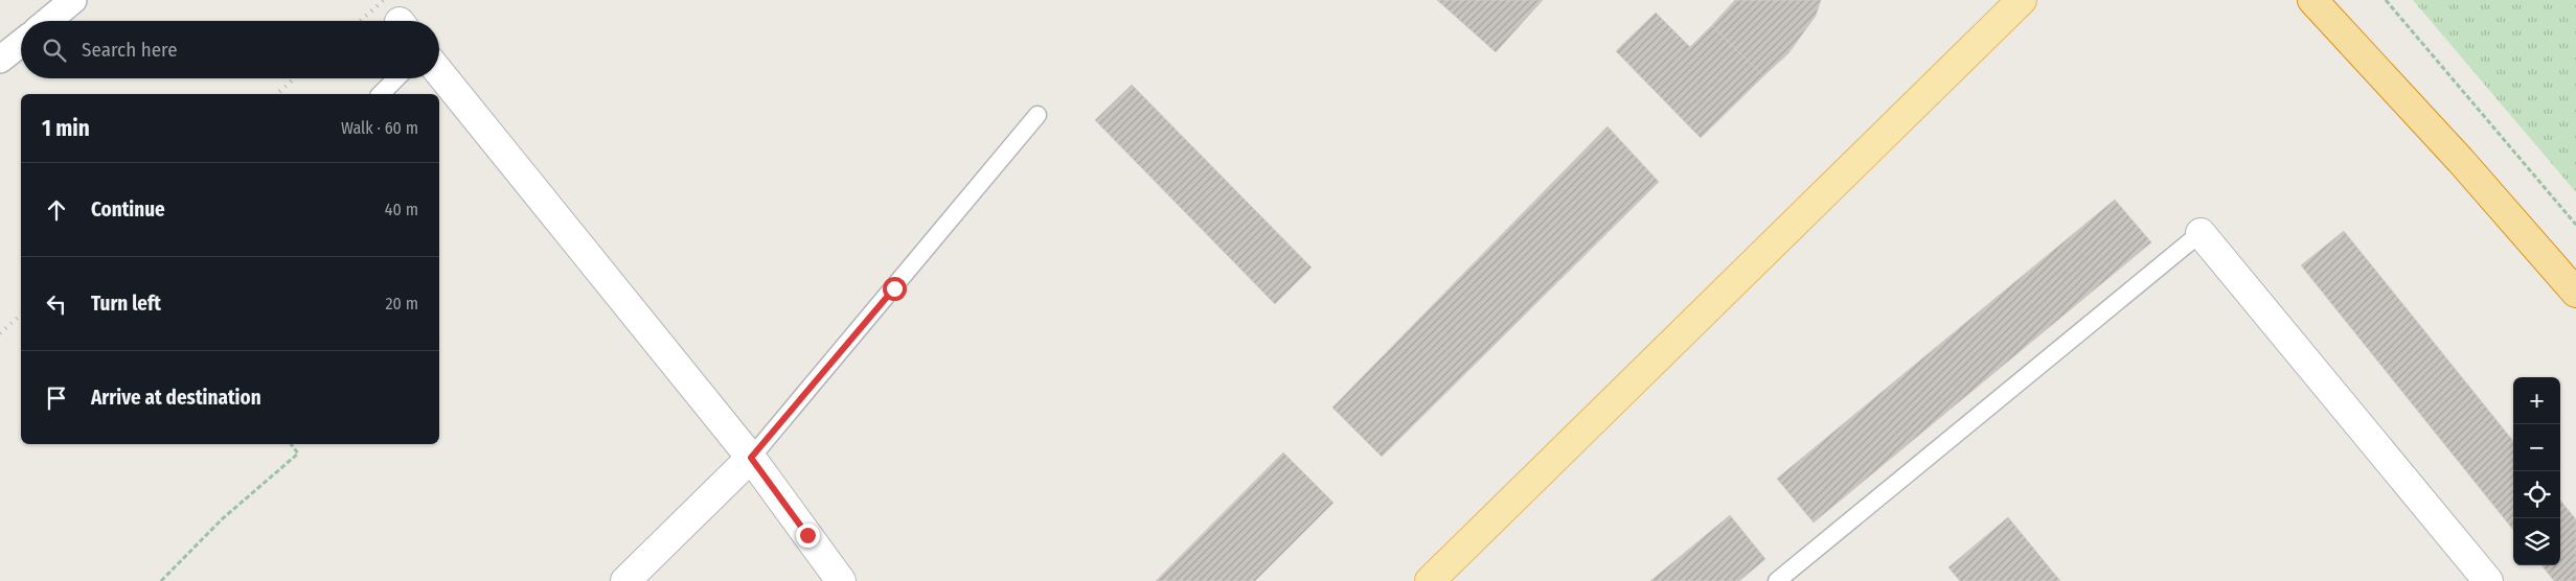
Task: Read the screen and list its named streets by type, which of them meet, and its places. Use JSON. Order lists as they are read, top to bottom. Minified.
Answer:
{"page":{"search":"Search here","heading":["1 min","Walk · 60 m"],"list":[["Continue","40 m"],["Turn left","20 m"],"Arrive at destination"],"map_buttons":["+","−"]}}
